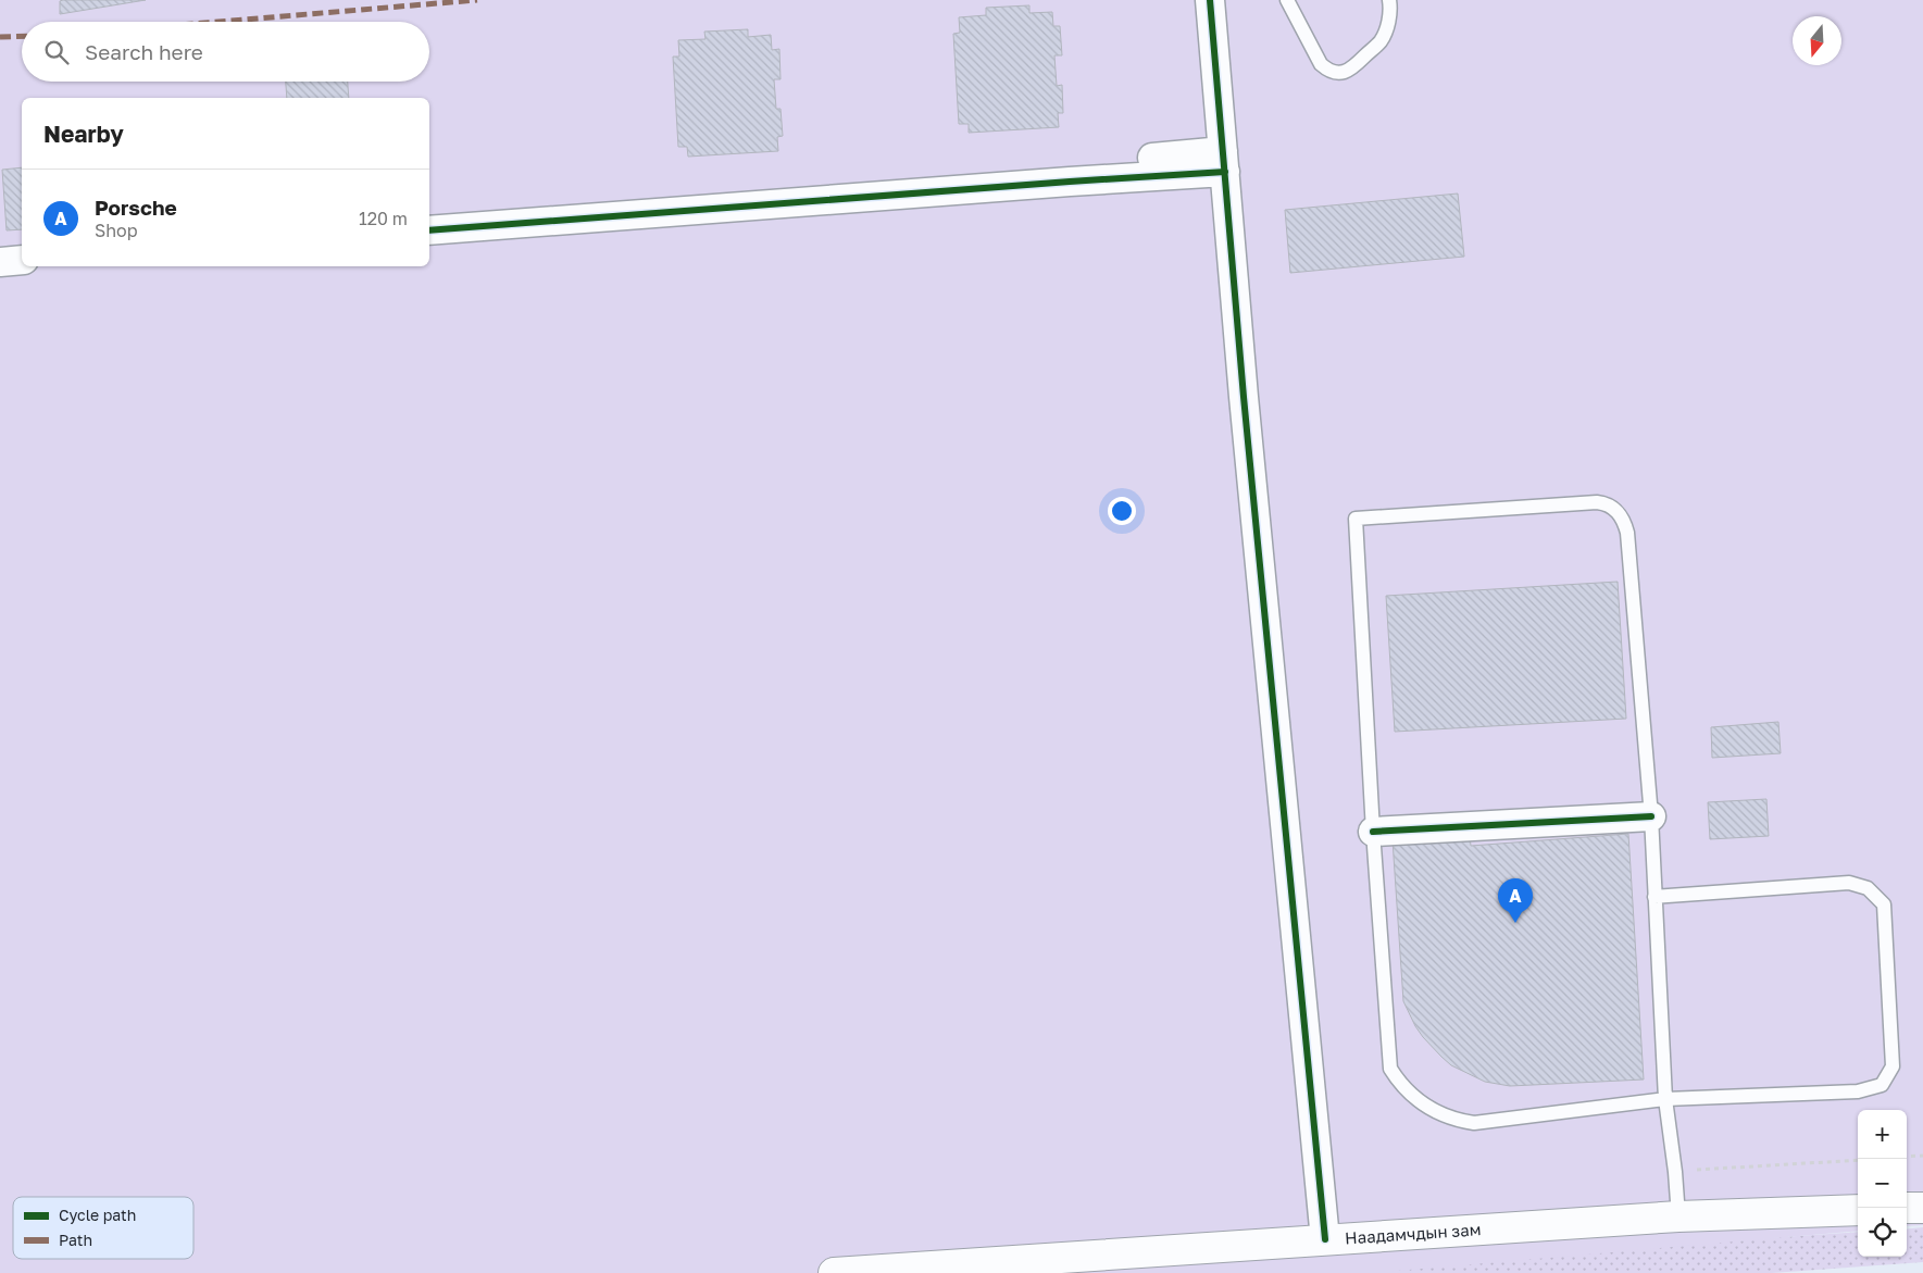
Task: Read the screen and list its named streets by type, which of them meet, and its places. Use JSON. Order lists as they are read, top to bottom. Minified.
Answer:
{"streets":{"highway":["Наадамчдын зам"]},"legend":["Cycle path","Path"],"north":"bottom","page":{"search":"Search here","heading":"Nearby","list":[{"mark":"A","name":"Porsche","note":"Shop","value":"120 m"}],"pins":"A","map_buttons":["+","−"]}}
